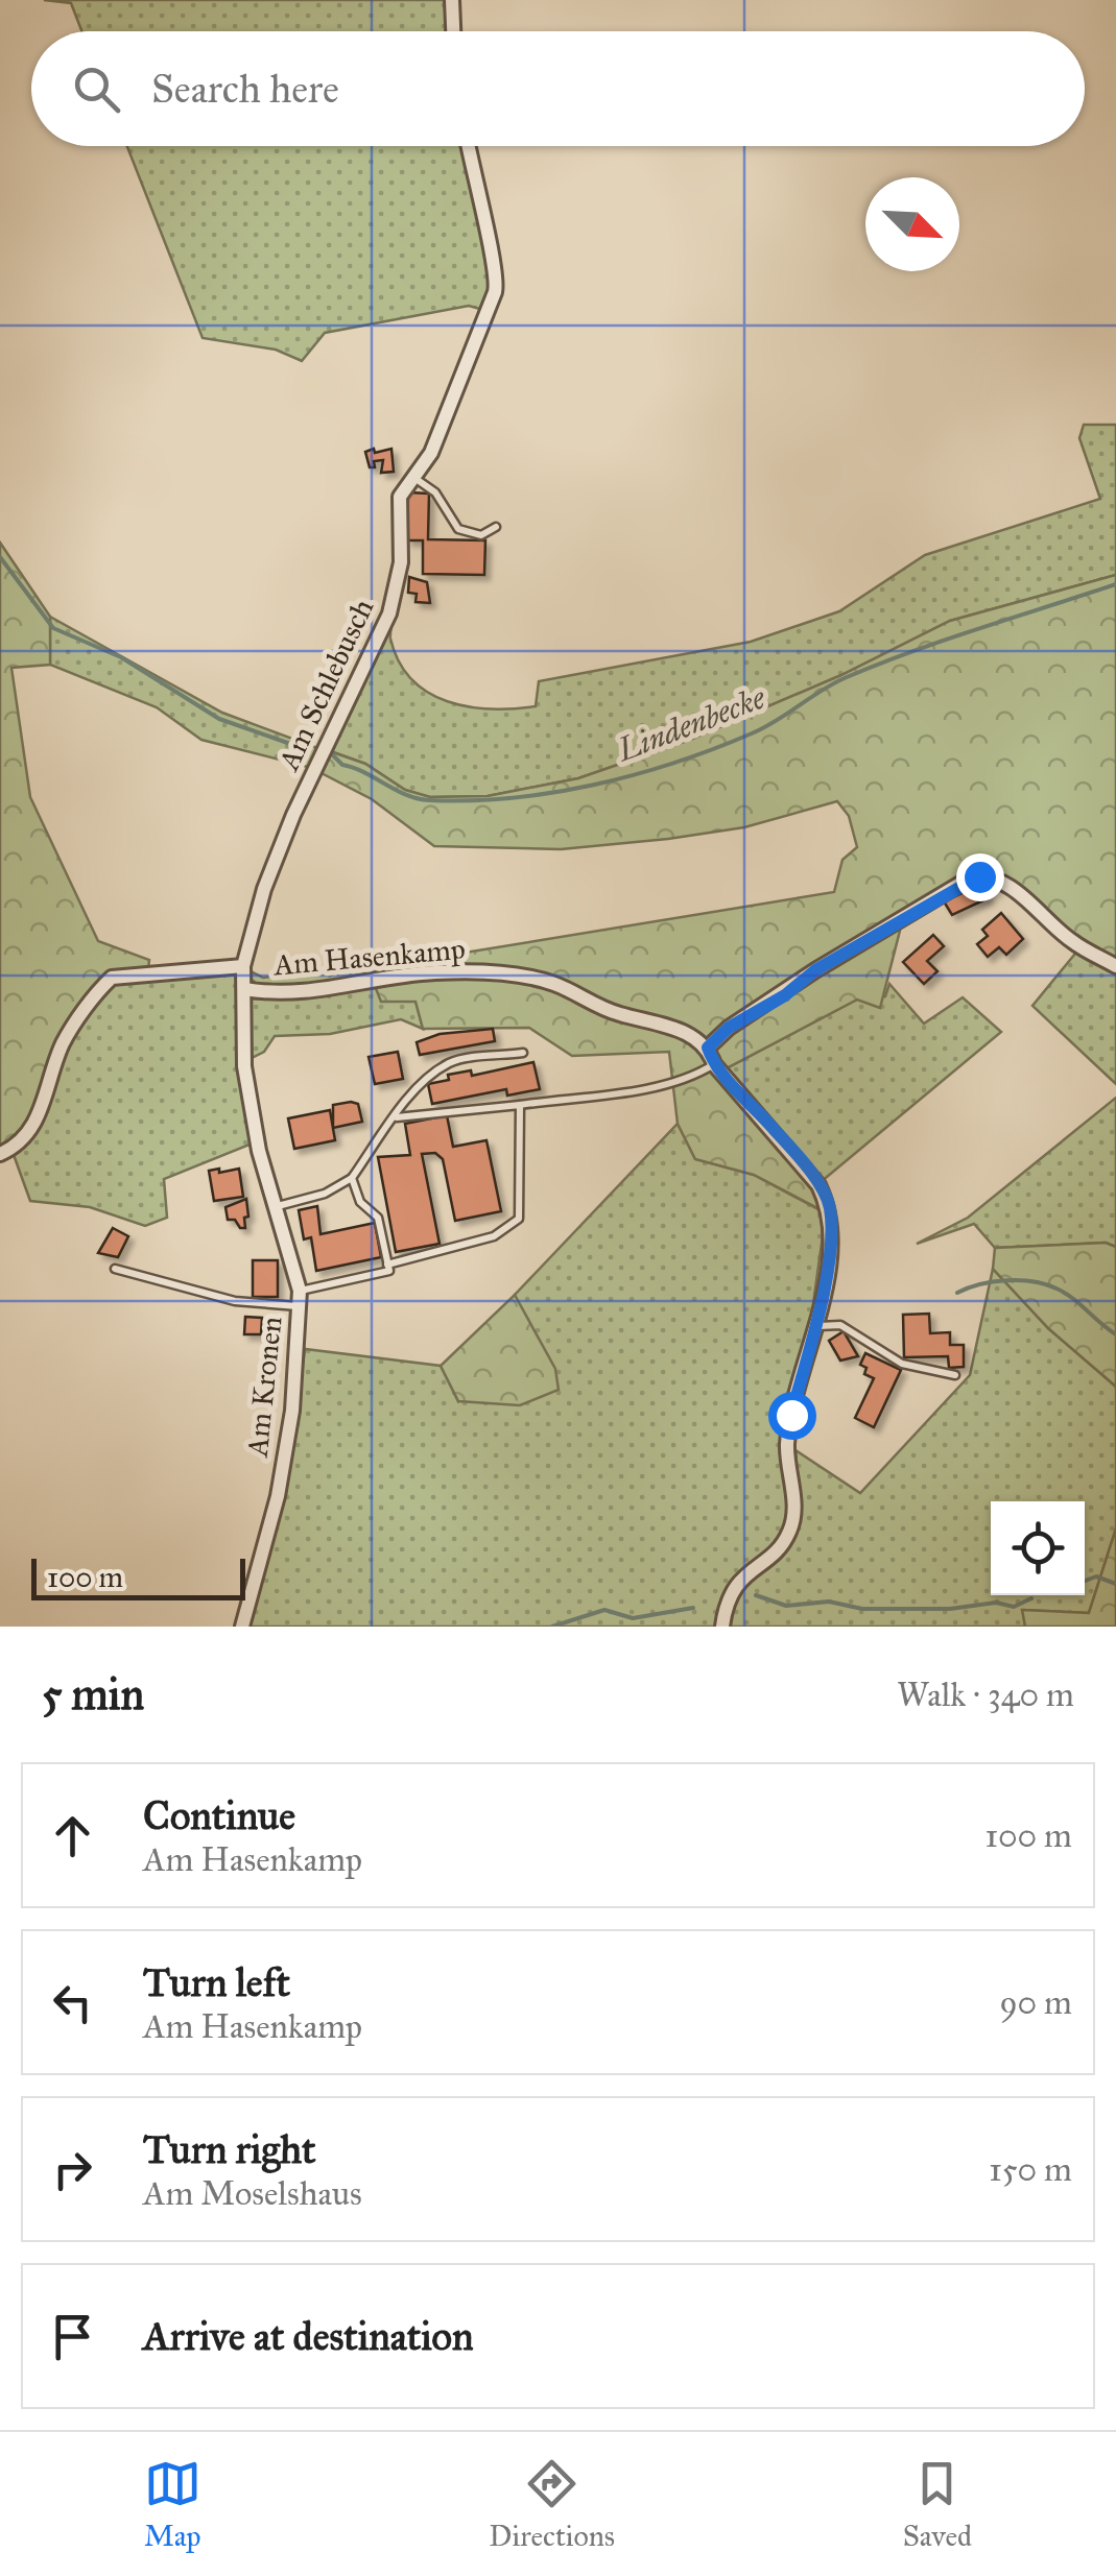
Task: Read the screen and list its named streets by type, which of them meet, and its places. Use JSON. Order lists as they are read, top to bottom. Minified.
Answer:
{"streets":{"street":["Am Schlebusch","Am Hasenkamp","Am Kronen"]},"crossings":[["Am Schlebusch","Am Kronen"],["Am Hasenkamp","Am Kronen"]],"water":["Lindenbecke"],"scale_bar":"100 m","north":"bottom right","page":{"search":"Search here","scale":"100 m","heading":["5 min","Walk · 340 m"],"list":[["Continue","Am Hasenkamp","100 m"],["Turn left","Am Hasenkamp","90 m"],["Turn right","Am Moselshaus","150 m"],"Arrive at destination"],"nav":["Map","Directions","Saved"]}}
